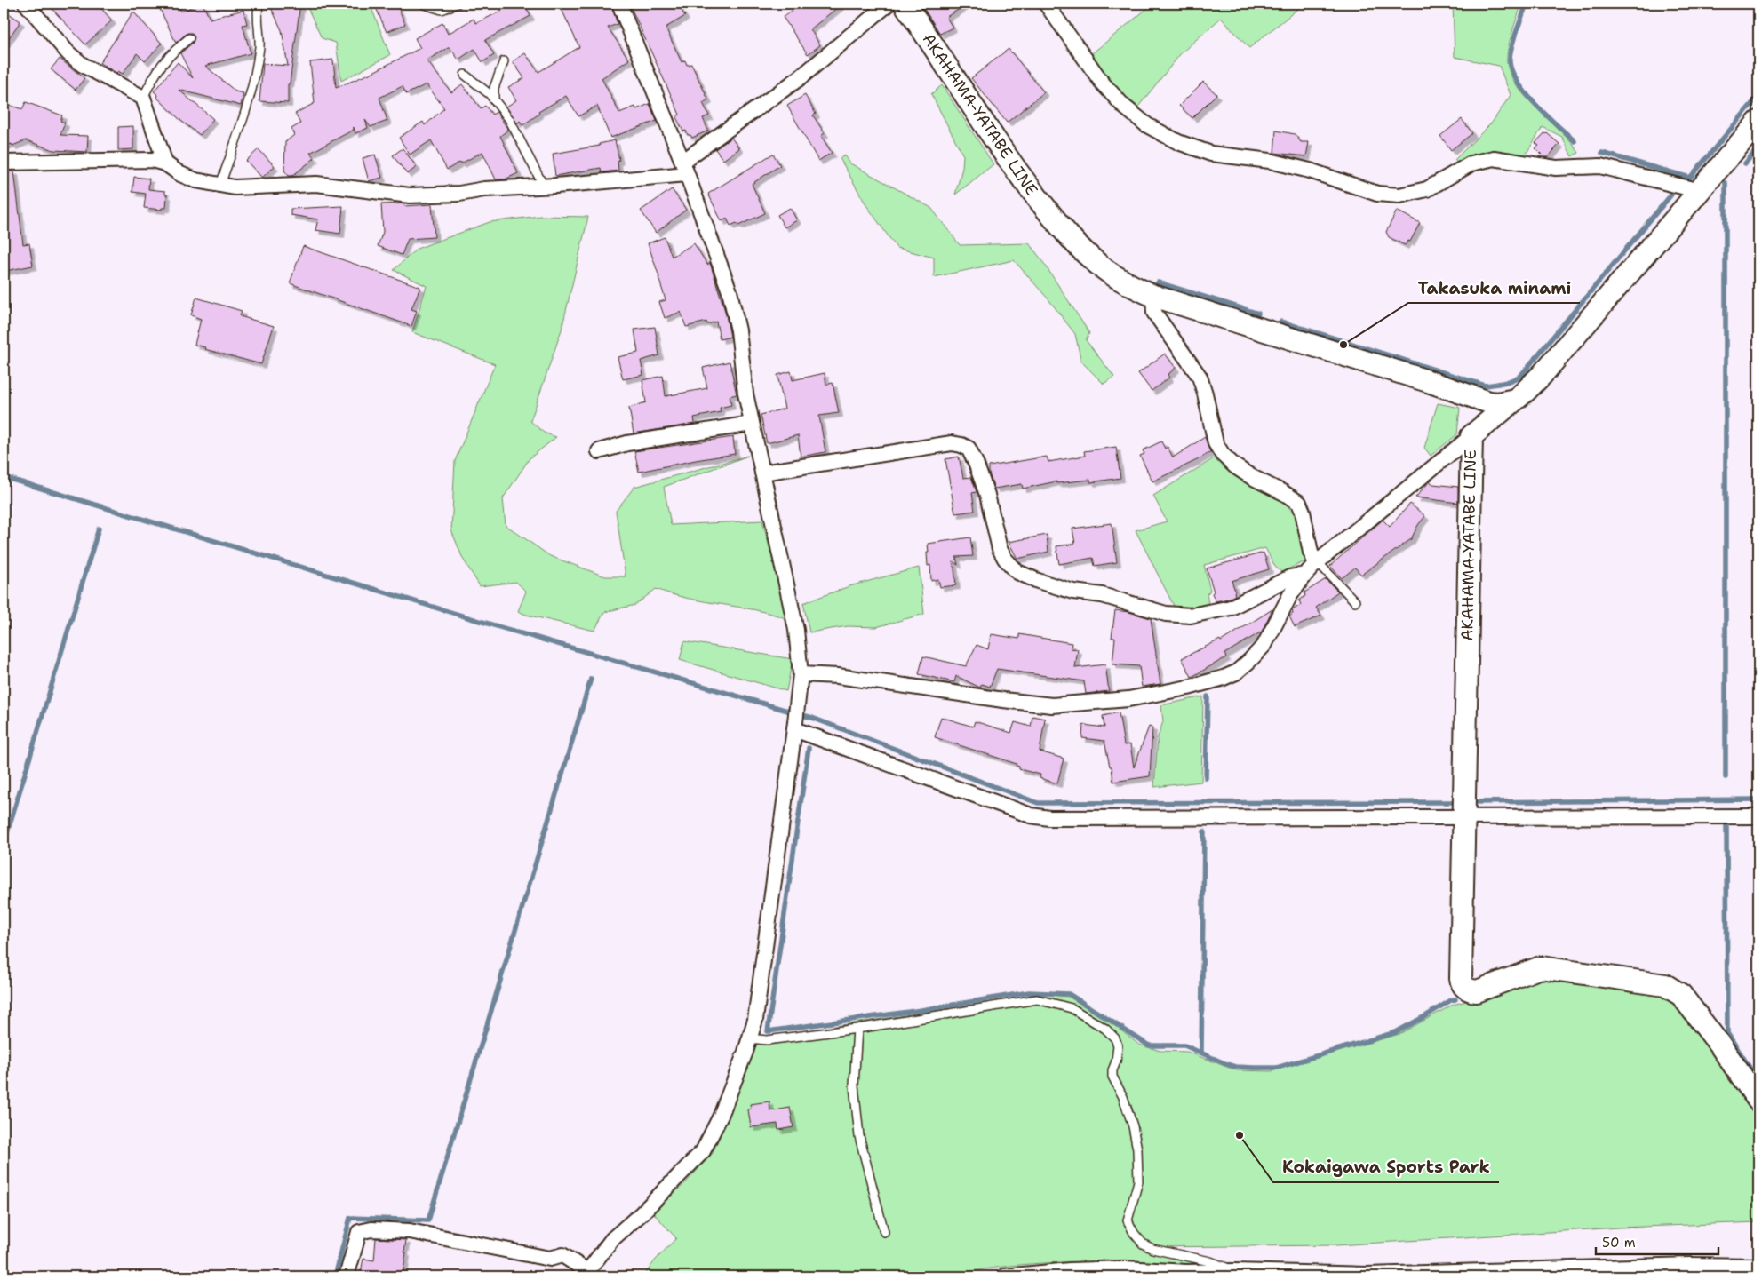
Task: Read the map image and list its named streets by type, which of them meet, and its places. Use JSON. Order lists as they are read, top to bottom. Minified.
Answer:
{"streets":{"main road":["AKAHAMA-YATABE LINE"]},"places":["Takasuka minami","Kokaigawa Sports Park"],"scale_bar":"50 m"}
